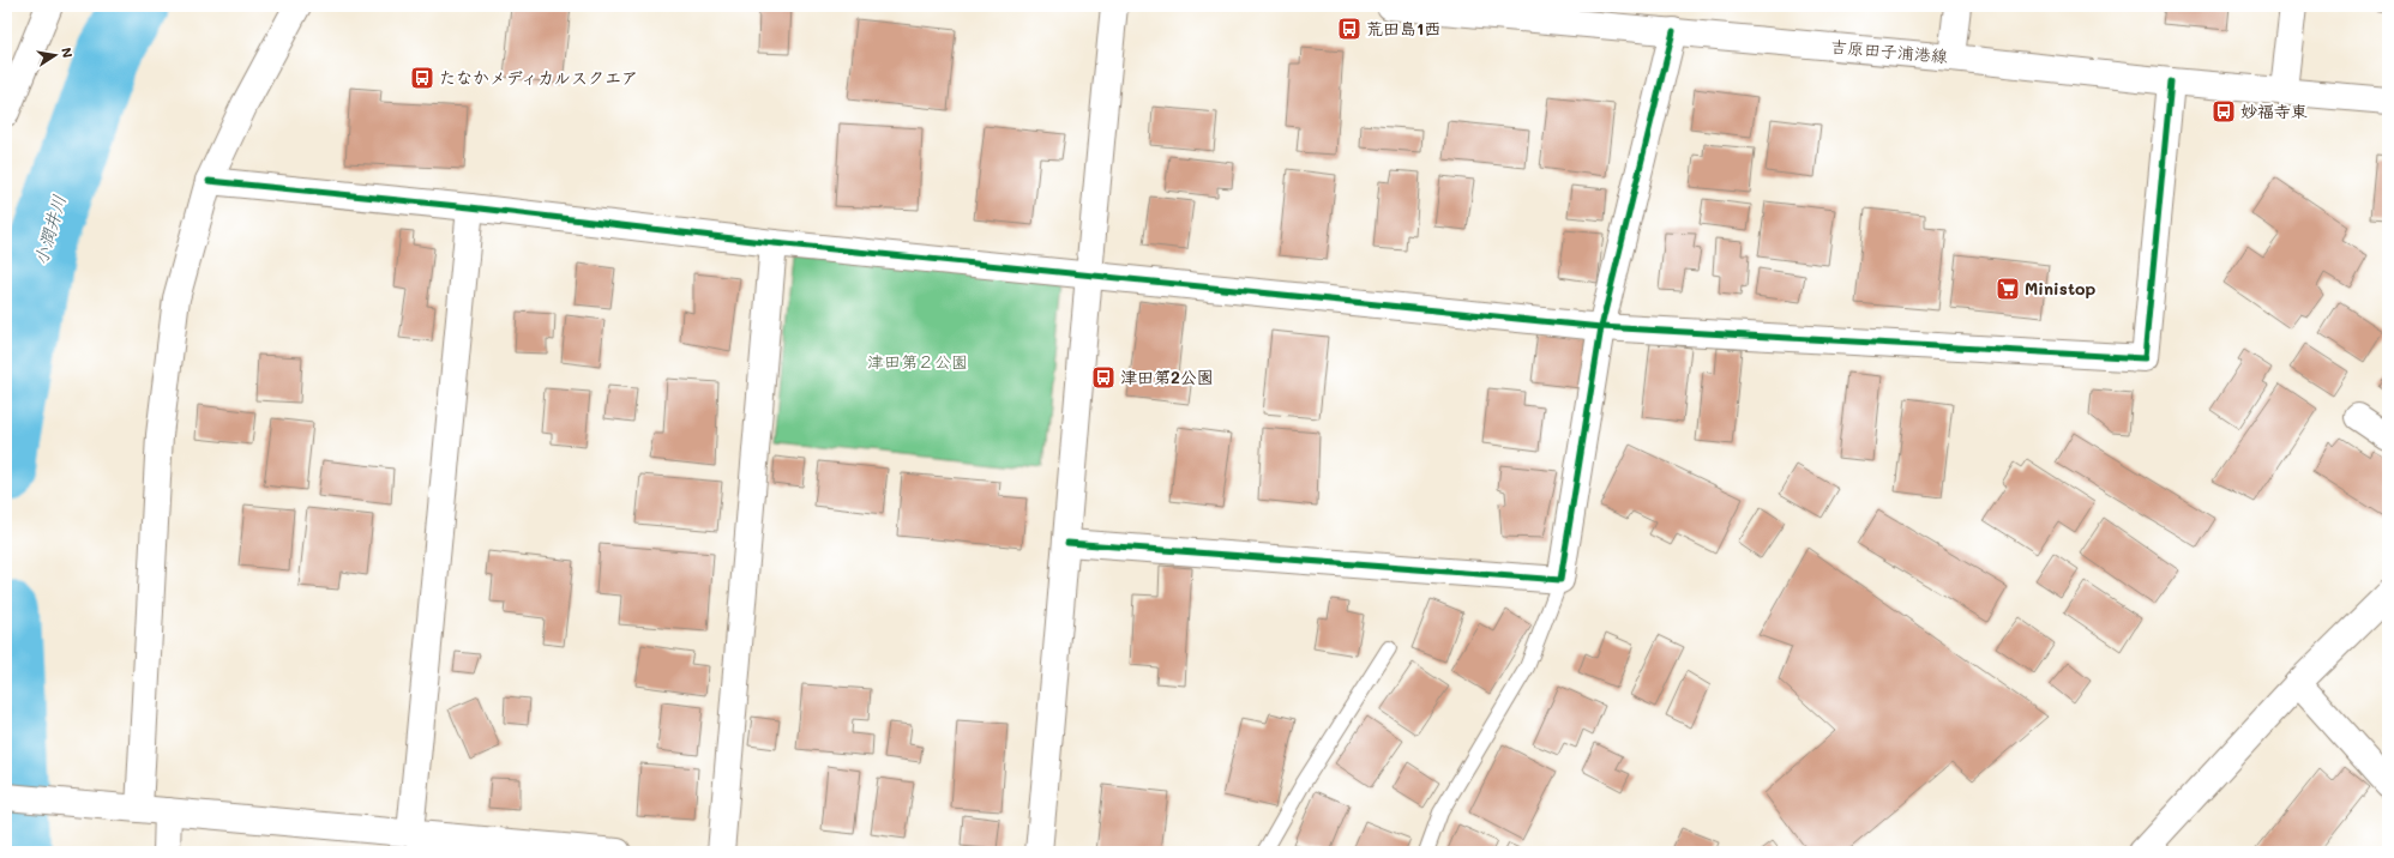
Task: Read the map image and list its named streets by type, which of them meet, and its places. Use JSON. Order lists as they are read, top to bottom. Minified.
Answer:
{"streets":{"street":["吉原田子浦港線"]},"water":["小潤井川"],"parks":["津田第２公園"],"places":{"bus stop":["荒田島1西","たなかメディカルスクエア","妙福寺東","津田第2公園"],"supermarket":["Ministop"]},"north":"right"}
